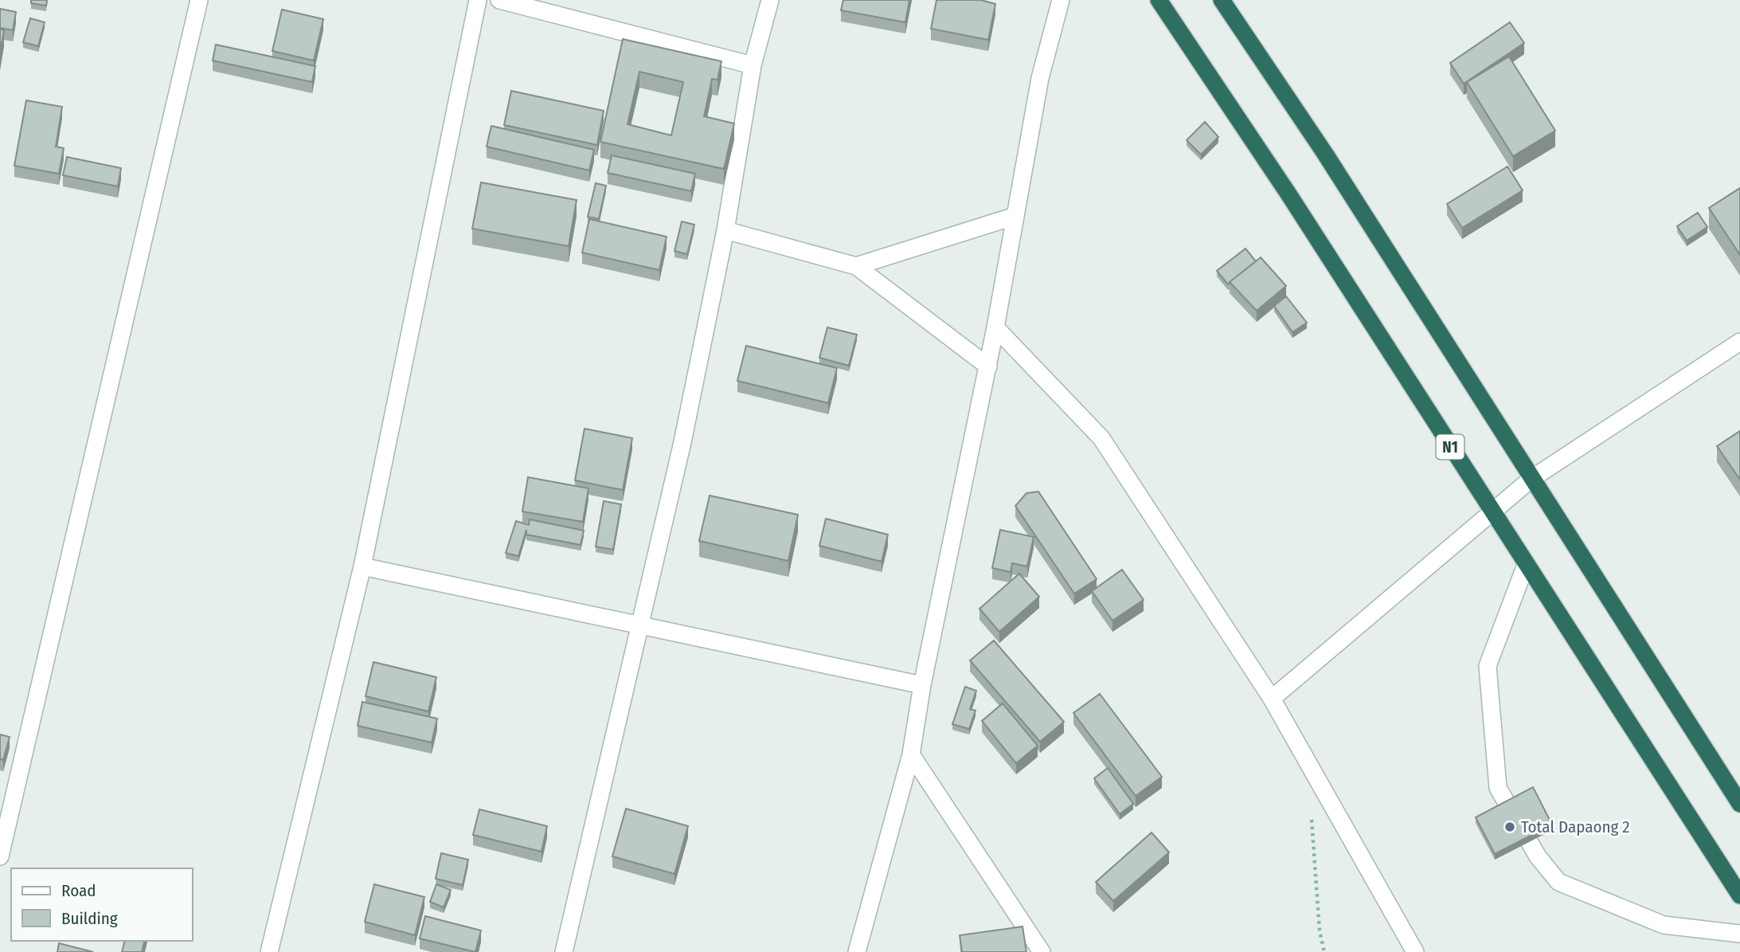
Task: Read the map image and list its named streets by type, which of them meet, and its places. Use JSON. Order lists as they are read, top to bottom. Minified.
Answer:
{"streets":{"highway":["N1"]},"places":["Total Dapaong 2"],"legend":["Road","Building"]}
